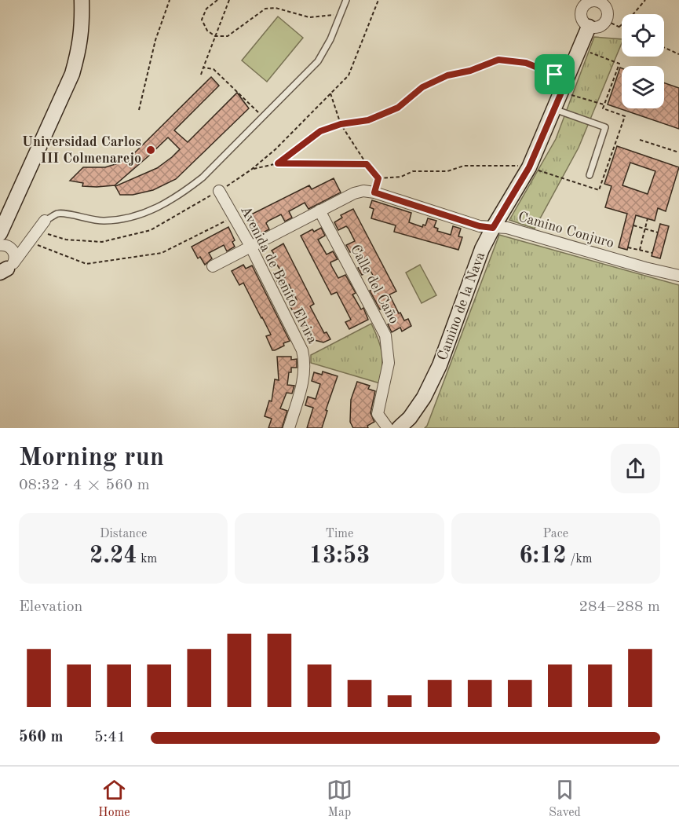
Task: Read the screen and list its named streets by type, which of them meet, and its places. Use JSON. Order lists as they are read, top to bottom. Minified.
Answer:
{"streets":{"street":["Camino Conjuro","Avenida de Benito Elvira","Calle del Caño","Camino de la Nava"]},"crossings":[["Camino Conjuro","Avenida de Benito Elvira"],["Camino Conjuro","Calle del Caño"],["Camino Conjuro","Camino de la Nava"]],"places":["Universidad Carlos III Colmenarejo"],"page":{"heading":["Morning run","08:32 · 4 × 560 m"],"stats":[["Distance","2.24 km"],["Time","13:53"],["Pace","6:12 /km"]],"chart":["Elevation","284–288 m"],"list":[{"name":"560 m","note":"5:41"}],"tabs":["Home","Map","Saved"]}}
